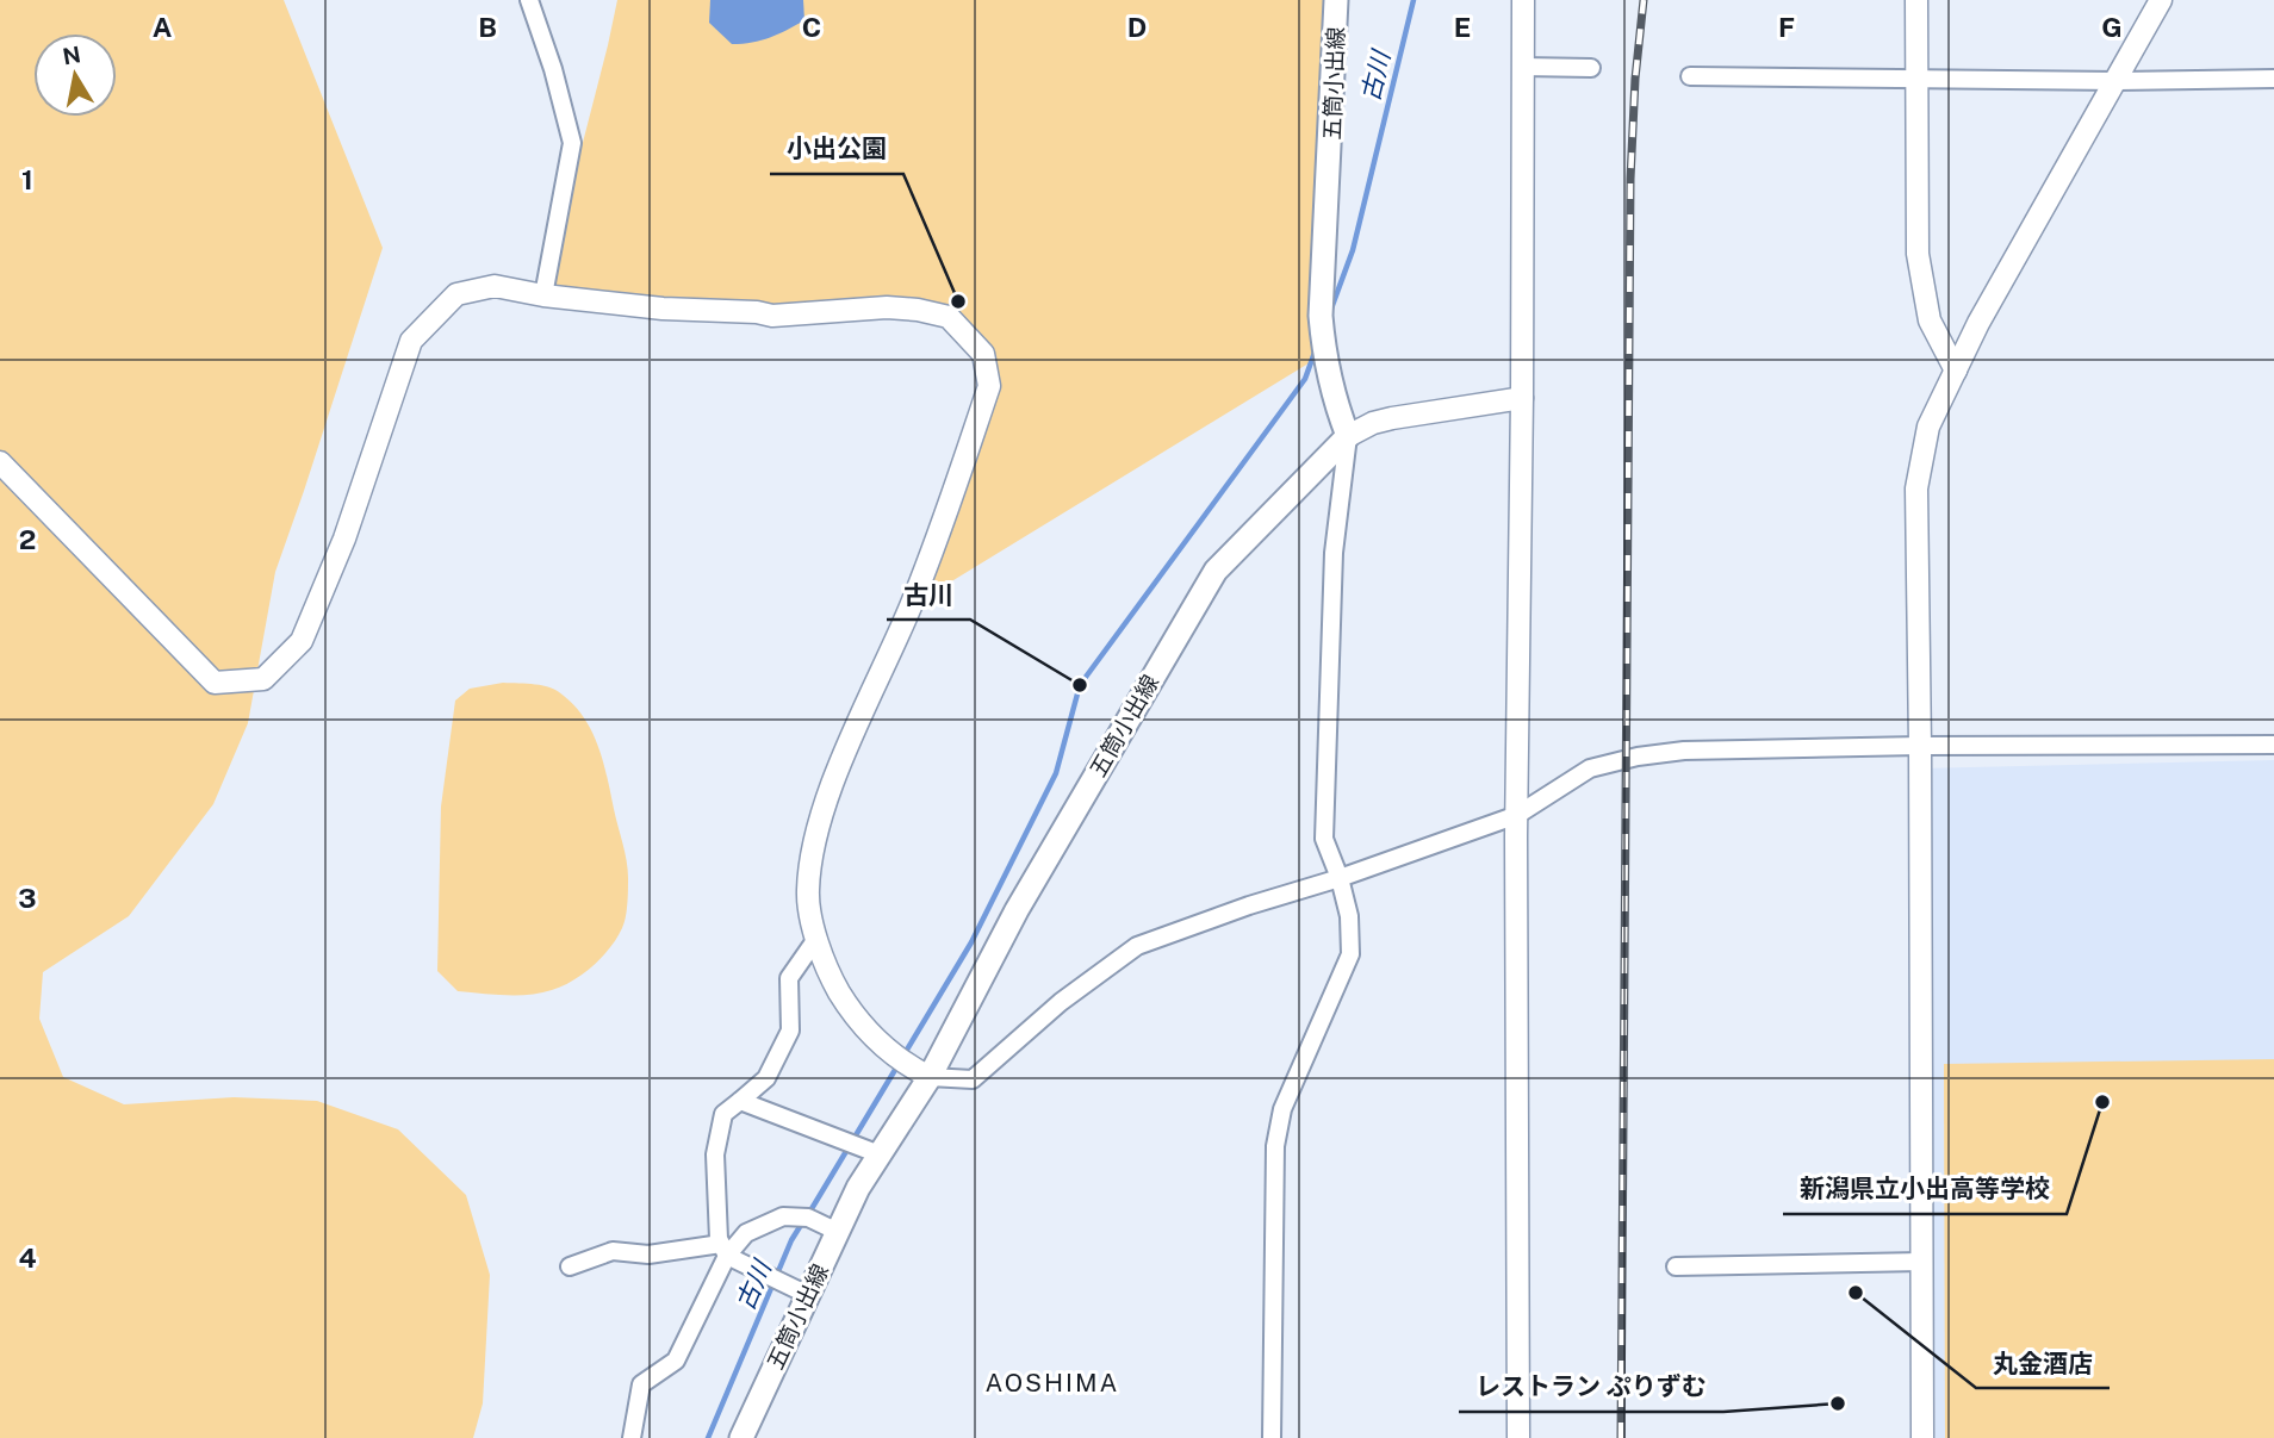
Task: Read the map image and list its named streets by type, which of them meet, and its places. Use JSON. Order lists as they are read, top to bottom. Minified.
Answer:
{"streets":{"main road":["五筒小出線"]},"districts":["AOSHIMA"],"water":["古川"],"places":["小出公園","古川","新潟県立小出高等学校","丸金酒店","レストラン ぷりずむ"],"north":"top","grid":{"columns":["A","B","C","D","E","F","G"],"rows":["1","2","3","4"]}}
